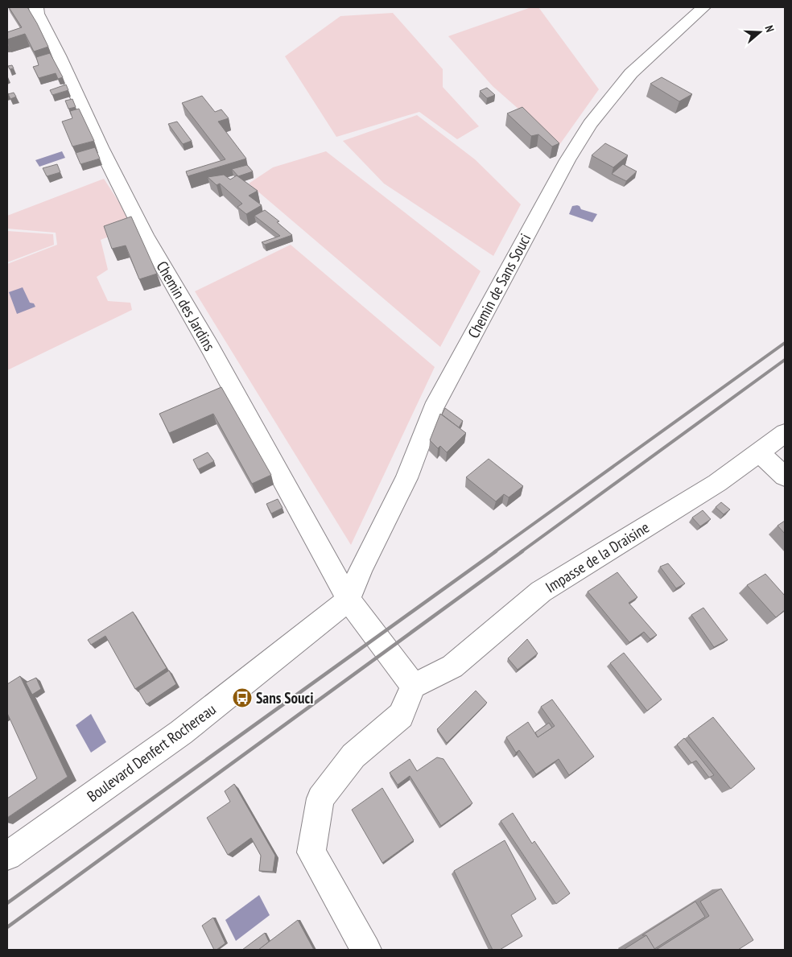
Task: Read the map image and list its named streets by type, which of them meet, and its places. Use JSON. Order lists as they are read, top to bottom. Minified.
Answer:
{"streets":{"street":["Chemin de Sans Souci","Chemin des Jardins","Impasse de la Draisine","Boulevard Denfert Rochereau"]},"crossings":[["Chemin de Sans Souci","Chemin des Jardins"],["Chemin de Sans Souci","Boulevard Denfert Rochereau"],["Chemin des Jardins","Impasse de la Draisine"],["Chemin des Jardins","Boulevard Denfert Rochereau"]],"places":{"bus stop":["Sans Souci"]},"north":"right"}
